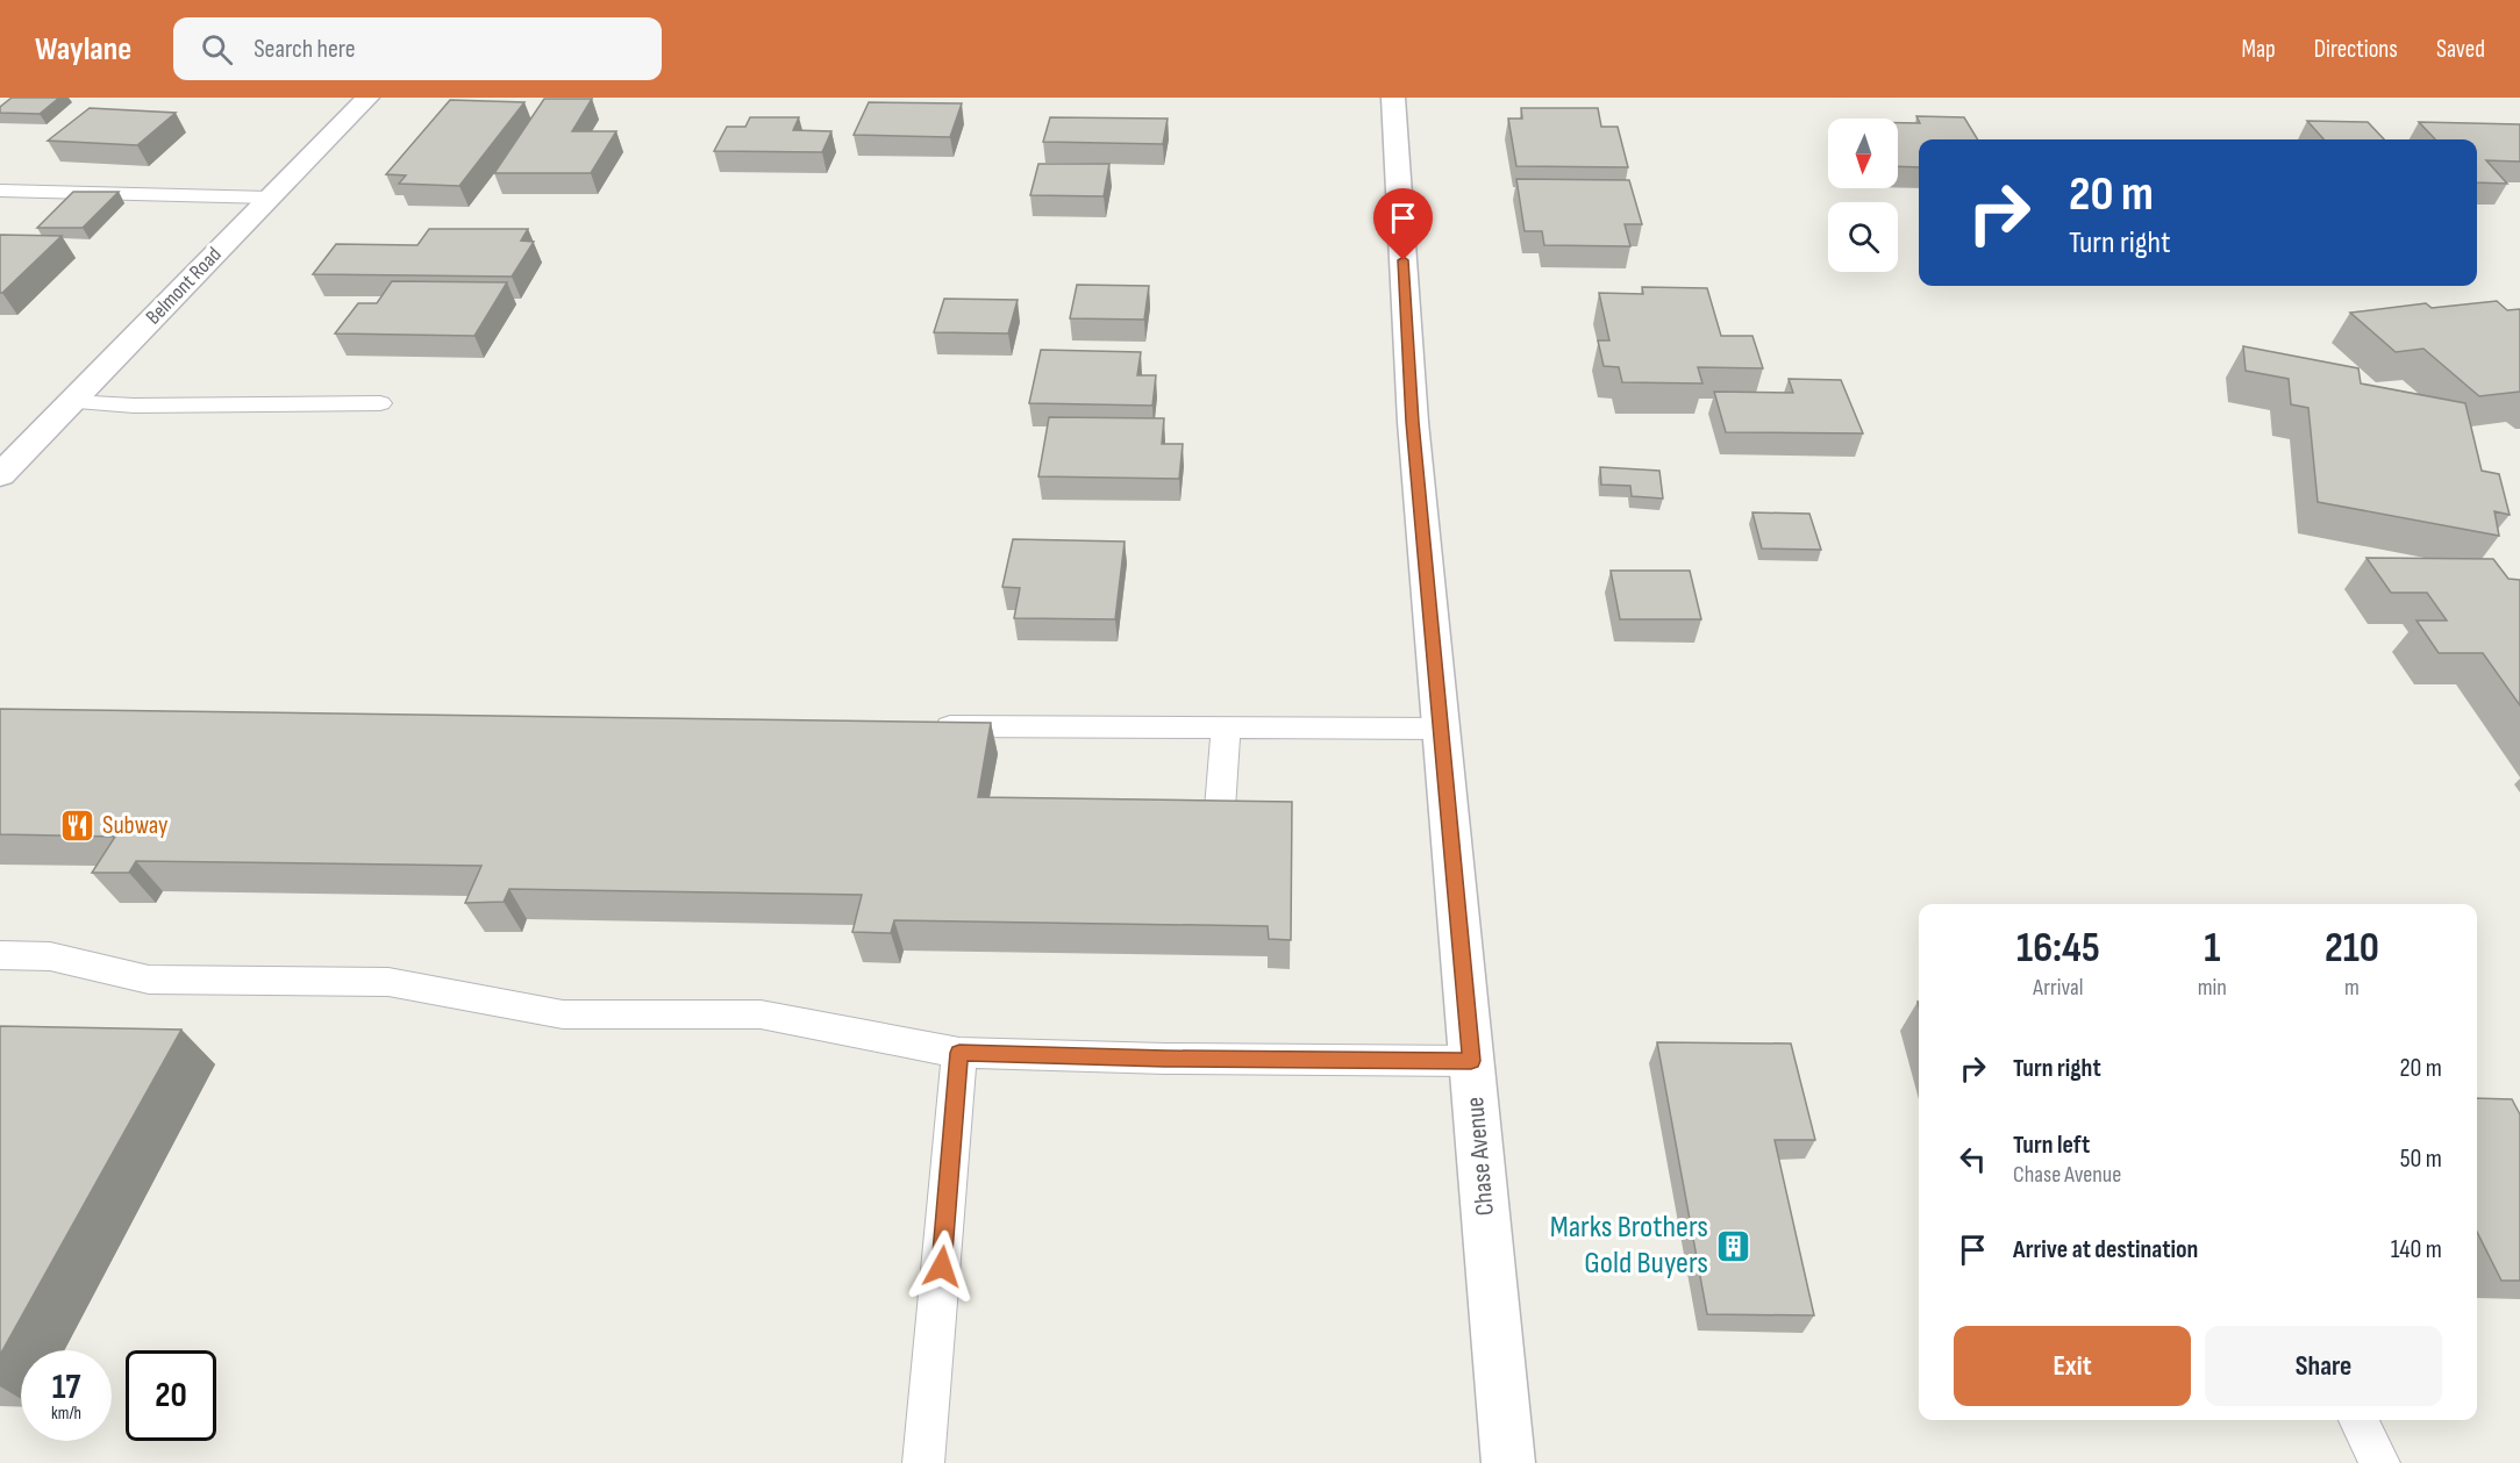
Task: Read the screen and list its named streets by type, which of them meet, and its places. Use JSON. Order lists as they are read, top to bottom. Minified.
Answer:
{"streets":{"street":["Belmont Road","Chase Avenue"]},"places":{"restaurant":["Subway"],"building":["Marks Brothers Gold Buyers"]},"north":"bottom","page":{"header":"Waylane","search":"Search here","nav":["Map","Directions","Saved"],"turn":["20 m","Turn right"],"eta":["16:45","Arrival","1","min","210","m"],"list":[{"name":"Turn right","value":"20 m"},{"name":"Turn left","note":"Chase Avenue","value":"50 m"},{"name":"Arrive at destination","value":"140 m"}],"buttons":["Exit","Share"],"speed":"17 km/h","limit":"20"}}
